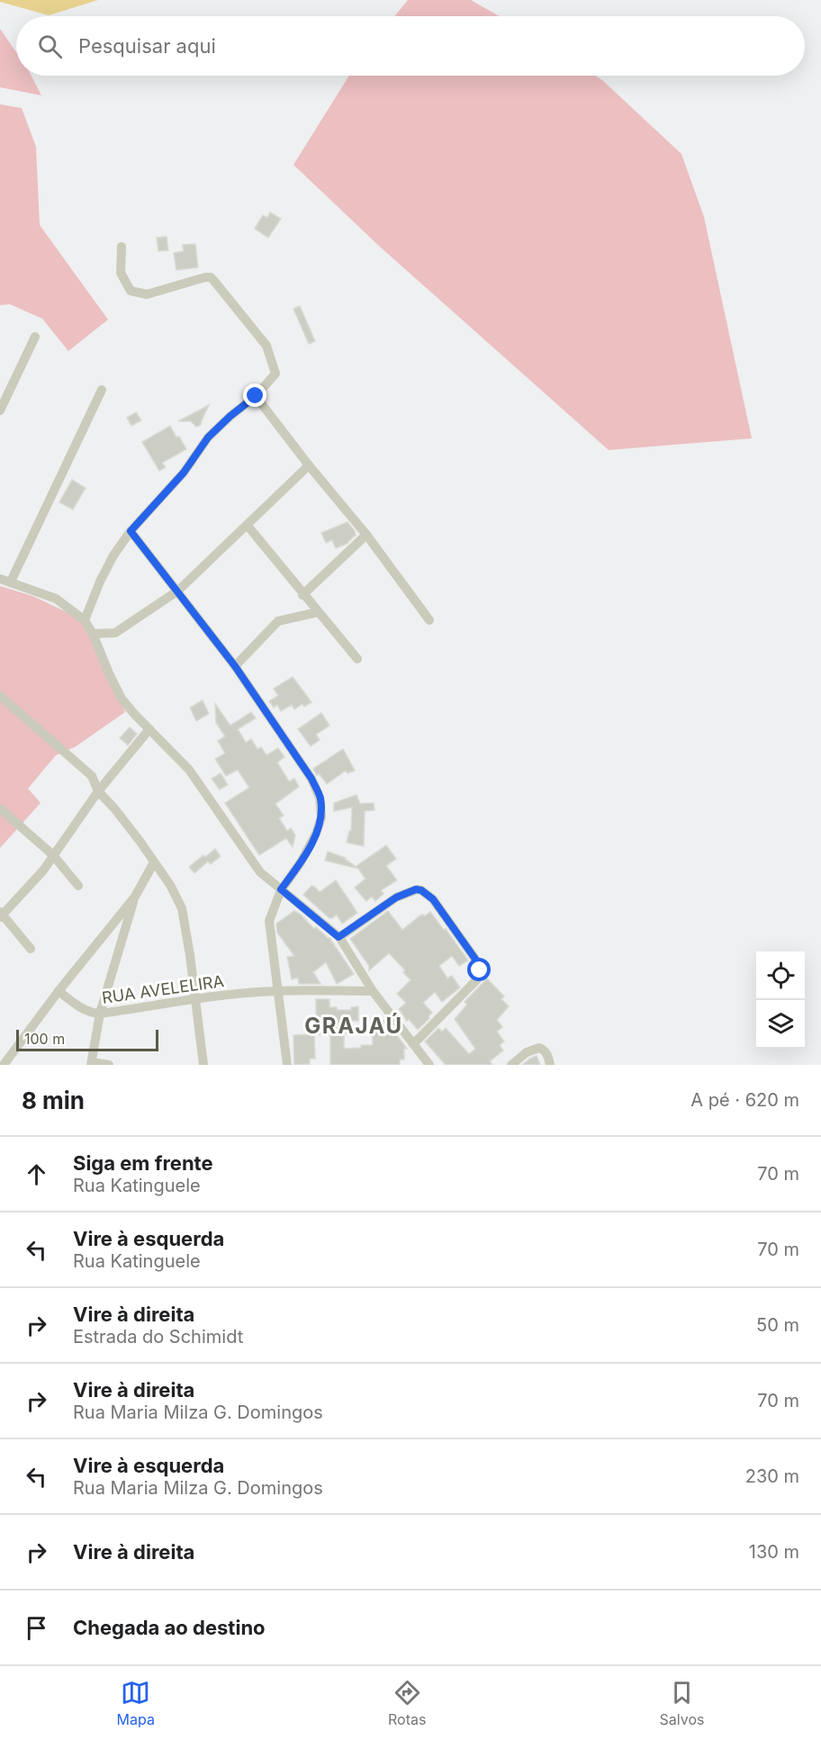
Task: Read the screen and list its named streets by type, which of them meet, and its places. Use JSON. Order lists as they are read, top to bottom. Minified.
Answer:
{"streets":{"street":["RUA AVELELIRA"]},"districts":["GRAJAÚ"],"scale_bar":"100 m","page":{"search":"Pesquisar aqui","scale":"100 m","heading":["8 min","A pé · 620 m"],"list":[["Siga em frente","Rua Katinguele","70 m"],["Vire à esquerda","Rua Katinguele","70 m"],["Vire à direita","Estrada do Schimidt","50 m"],["Vire à direita","Rua Maria Milza G. Domingos","70 m"],["Vire à esquerda","Rua Maria Milza G. Domingos","230 m"],["Vire à direita","130 m"],"Chegada ao destino"],"nav":["Mapa","Rotas","Salvos"]}}
